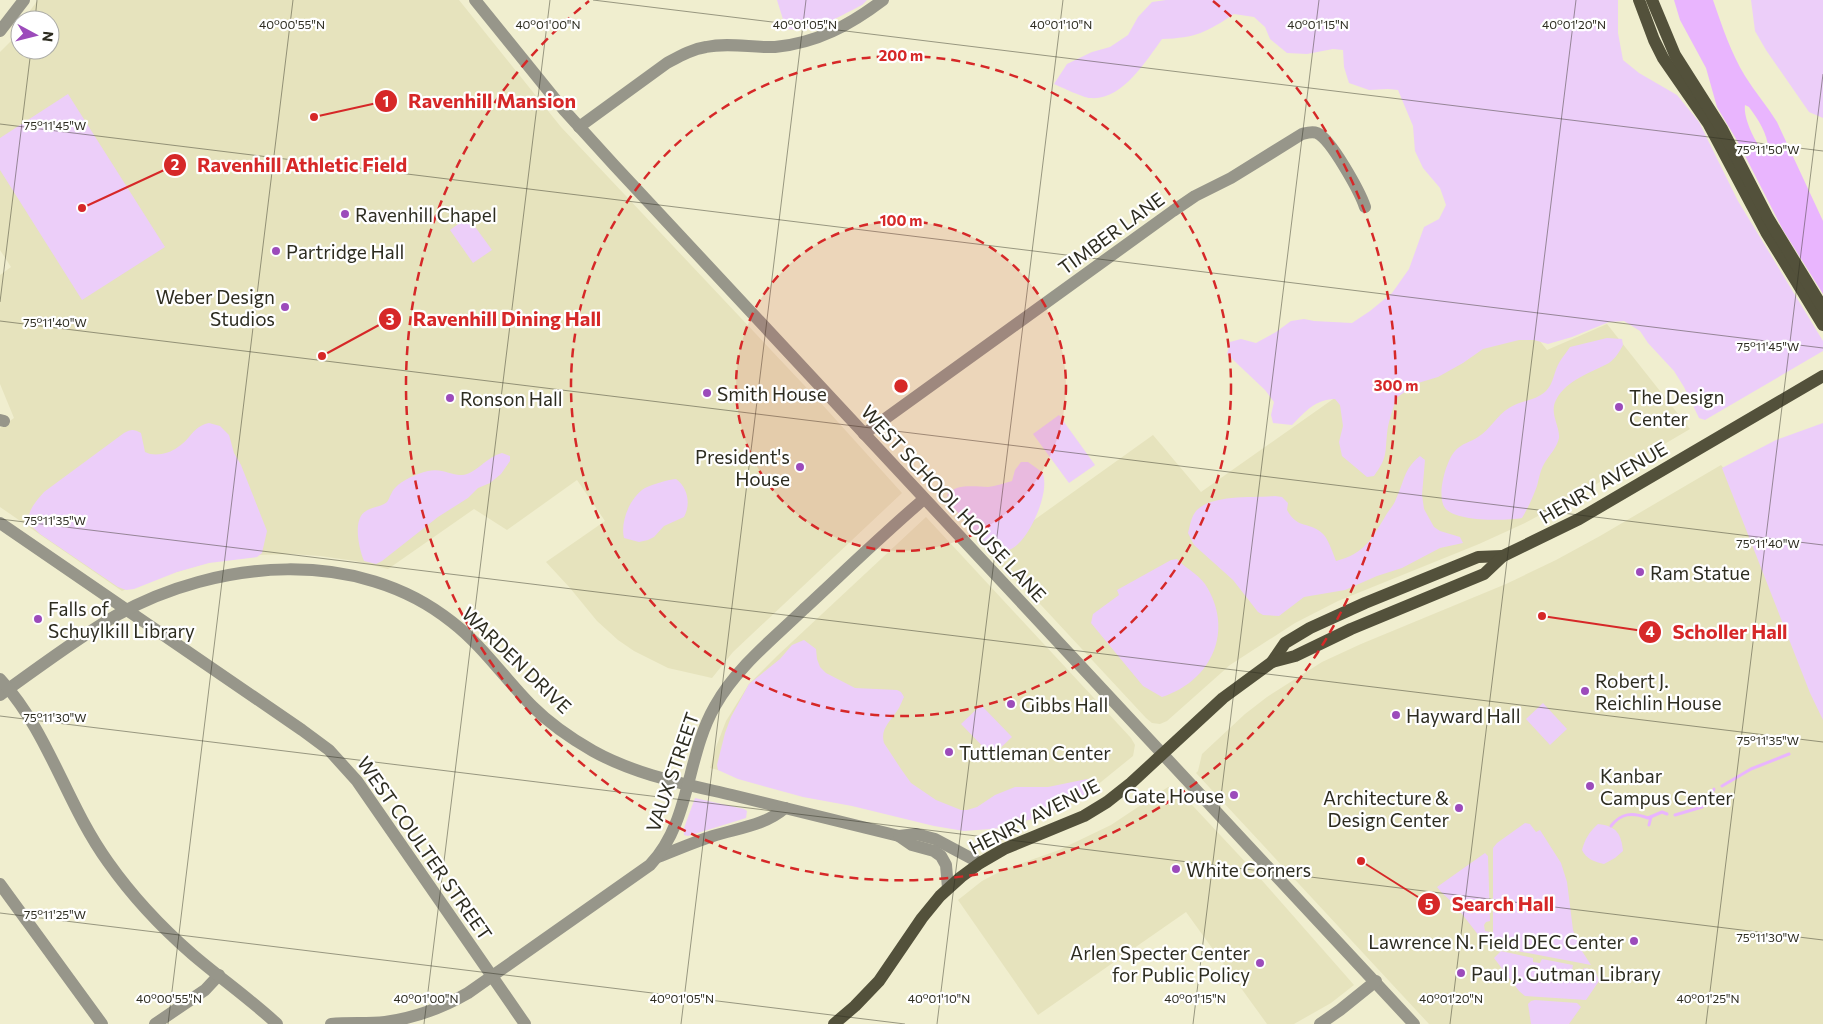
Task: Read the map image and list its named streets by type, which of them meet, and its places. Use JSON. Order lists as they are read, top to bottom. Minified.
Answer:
{"streets":{"main road":["HENRY AVENUE"],"street":["TIMBER LANE","WEST SCHOOL HOUSE LANE","WARDEN DRIVE","VAUX STREET","WEST COULTER STREET"]},"crossings":[["TIMBER LANE","WEST SCHOOL HOUSE LANE"],["HENRY AVENUE","WEST SCHOOL HOUSE LANE"],["HENRY AVENUE","WARDEN DRIVE"],["WEST SCHOOL HOUSE LANE","VAUX STREET"],["WARDEN DRIVE","VAUX STREET"],["WARDEN DRIVE","WEST COULTER STREET"],["VAUX STREET","WEST COULTER STREET"]],"places":["Ravenhill Mansion","Ravenhill Athletic Field","Ravenhill Chapel","Partridge Hall","Weber Design Studios","Ravenhill Dining Hall","Smith House","Ronson Hall","The Design Center","President's House","Ram Statue","Scholler Hall","Falls of Schuylkill Library","Robert J. Reichlin House","Gibbs Hall","Hayward Hall","Tuttleman Center","Kanbar Campus Center","Gate House","Architecture & Design Center","Search Hall","White Corners","Lawrence N. Field DEC Center","Arlen Specter Center for Public Policy","Paul J. Gutman Library"],"north":"right","coordinates":["40°00'55\"N","40°01'00\"N","40°01'05\"N","40°01'10\"N","40°01'15\"N","40°01'20\"N","75°11'45\"W","75°11'50\"W","75°11'40\"W","75°11'35\"W","75°11'30\"W","75°11'25\"W","40°01'25\"N"],"rings":["200 m","100 m","300 m"]}
